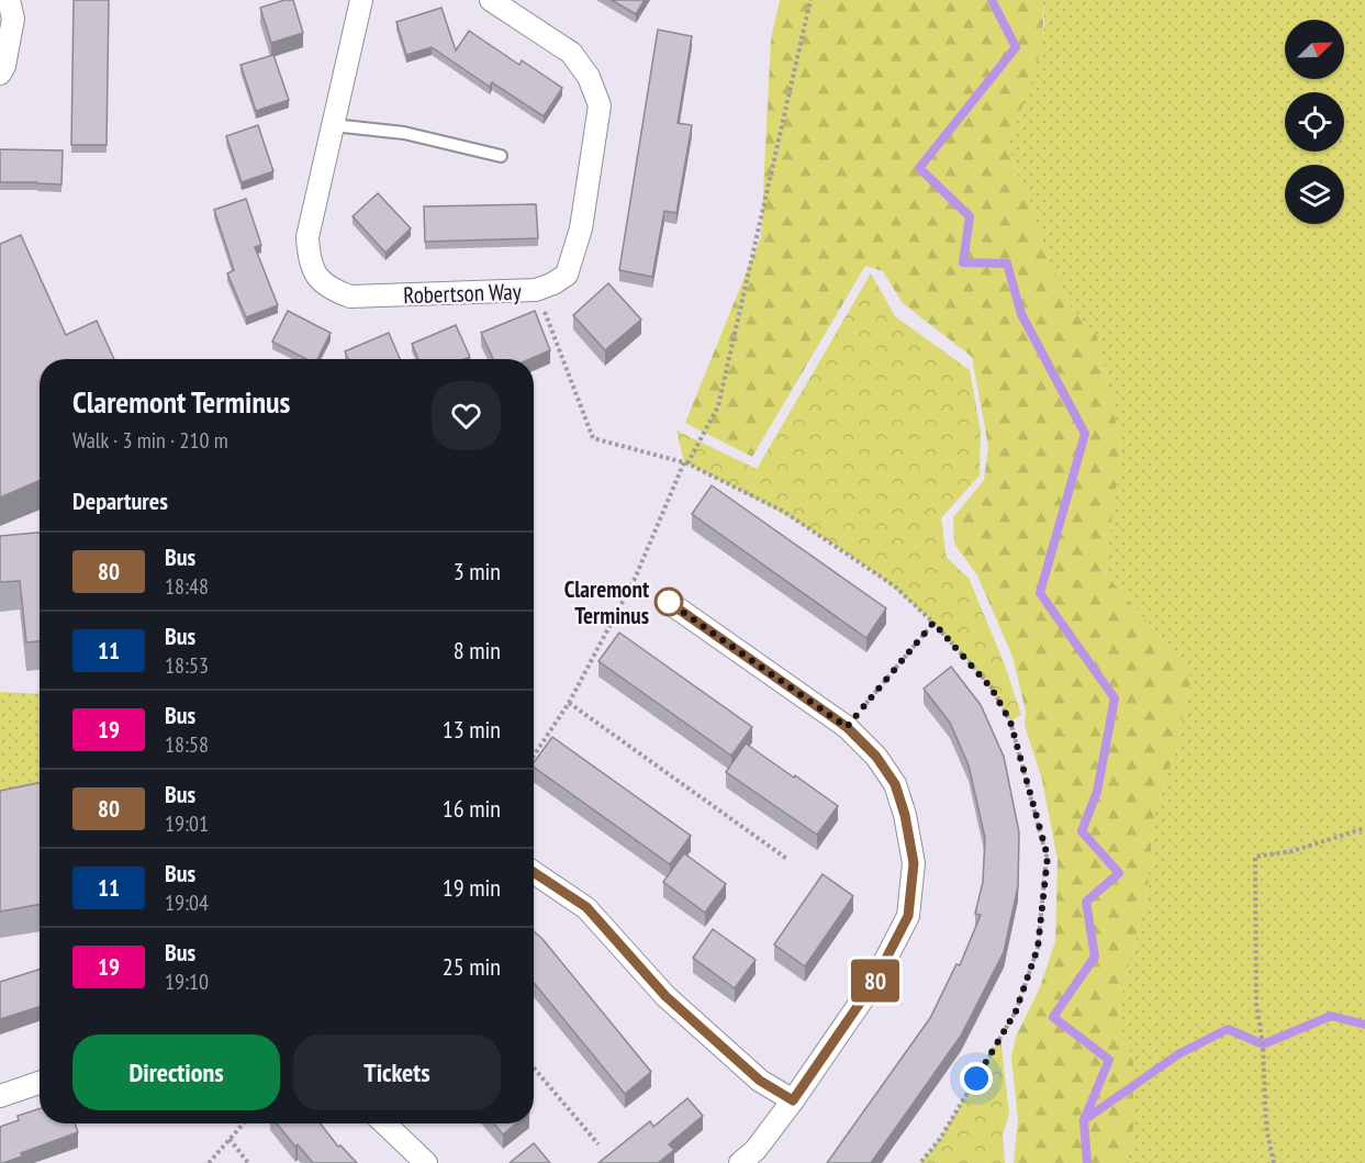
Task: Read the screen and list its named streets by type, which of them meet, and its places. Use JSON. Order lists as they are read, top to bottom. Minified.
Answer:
{"streets":{"street":["Robertson Way"]},"places":["Claremont Terminus"],"lines":["bus line 80"],"north":"top right","page":{"on_map":"80","heading":[["Claremont Terminus","Walk · 3 min · 210 m"],"Departures"],"list":[{"mark":"80","name":"Bus","note":"18:48","value":"3 min"},{"mark":"11","name":"Bus","note":"18:53","value":"8 min"},{"mark":"19","name":"Bus","note":"18:58","value":"13 min"},{"mark":"80","name":"Bus","note":"19:01","value":"16 min"},{"mark":"11","name":"Bus","note":"19:04","value":"19 min"},{"mark":"19","name":"Bus","note":"19:10","value":"25 min"}],"buttons":["Directions","Tickets"]}}
